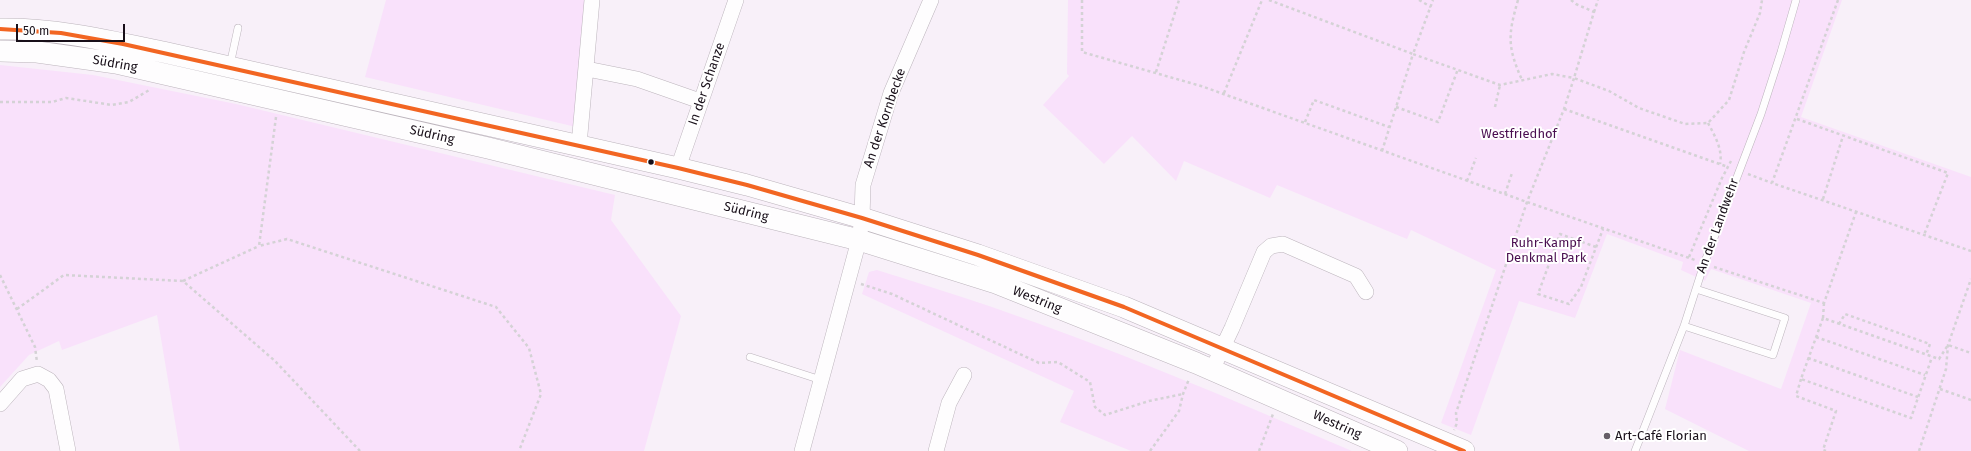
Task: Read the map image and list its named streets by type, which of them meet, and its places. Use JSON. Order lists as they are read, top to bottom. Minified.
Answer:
{"streets":{"main road":["Südring","Westring"],"street":["In der Schanze","An der Kornbecke"],"lane":["An der Landwehr"]},"crossings":[["Südring","In der Schanze"],["Südring","An der Kornbecke"],["Südring","Westring"],["An der Kornbecke","Westring"]],"parks":["Westfriedhof","Ruhr-Kampf Denkmal Park"],"places":["Art-Café Florian"],"scale_bar":"50 m"}
